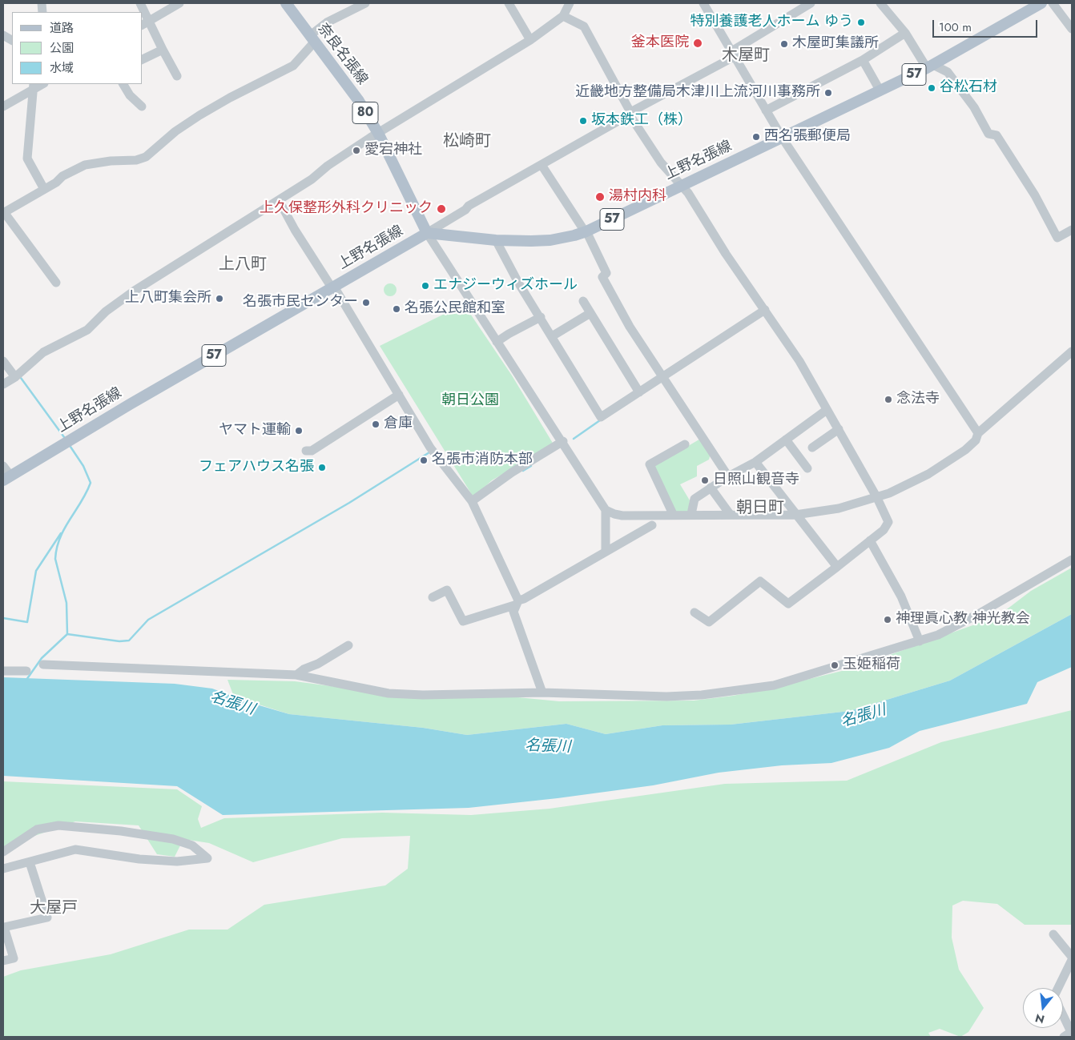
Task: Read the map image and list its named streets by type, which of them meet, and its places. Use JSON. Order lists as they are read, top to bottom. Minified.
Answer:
{"streets":{"main road":["奈良名張線","57","80","上野名張線"]},"crossings":[["奈良名張線","上野名張線"],["57","上野名張線"]],"districts":["木屋町","松崎町","上八町","朝日町","大屋戸"],"water":["名張川"],"parks":["朝日公園"],"places":["特別養護老人ホーム ゆう","釜本医院","木屋町集議所","谷松石材","近畿地方整備局木津川上流河川事務所","坂本鉄工（株）","西名張郵便局","愛宕神社","湯村内科","上久保整形外科クリニック","エナジーウィズホール","上八町集会所","名張市民センター","名張公民館和室","念法寺","倉庫","ヤマト運輸","名張市消防本部","フェアハウス名張","日照山観音寺","神理眞心教 神光教会","玉姫稲荷"],"legend":["道路","公園","水域"],"scale_bar":"100 m","north":"bottom"}
